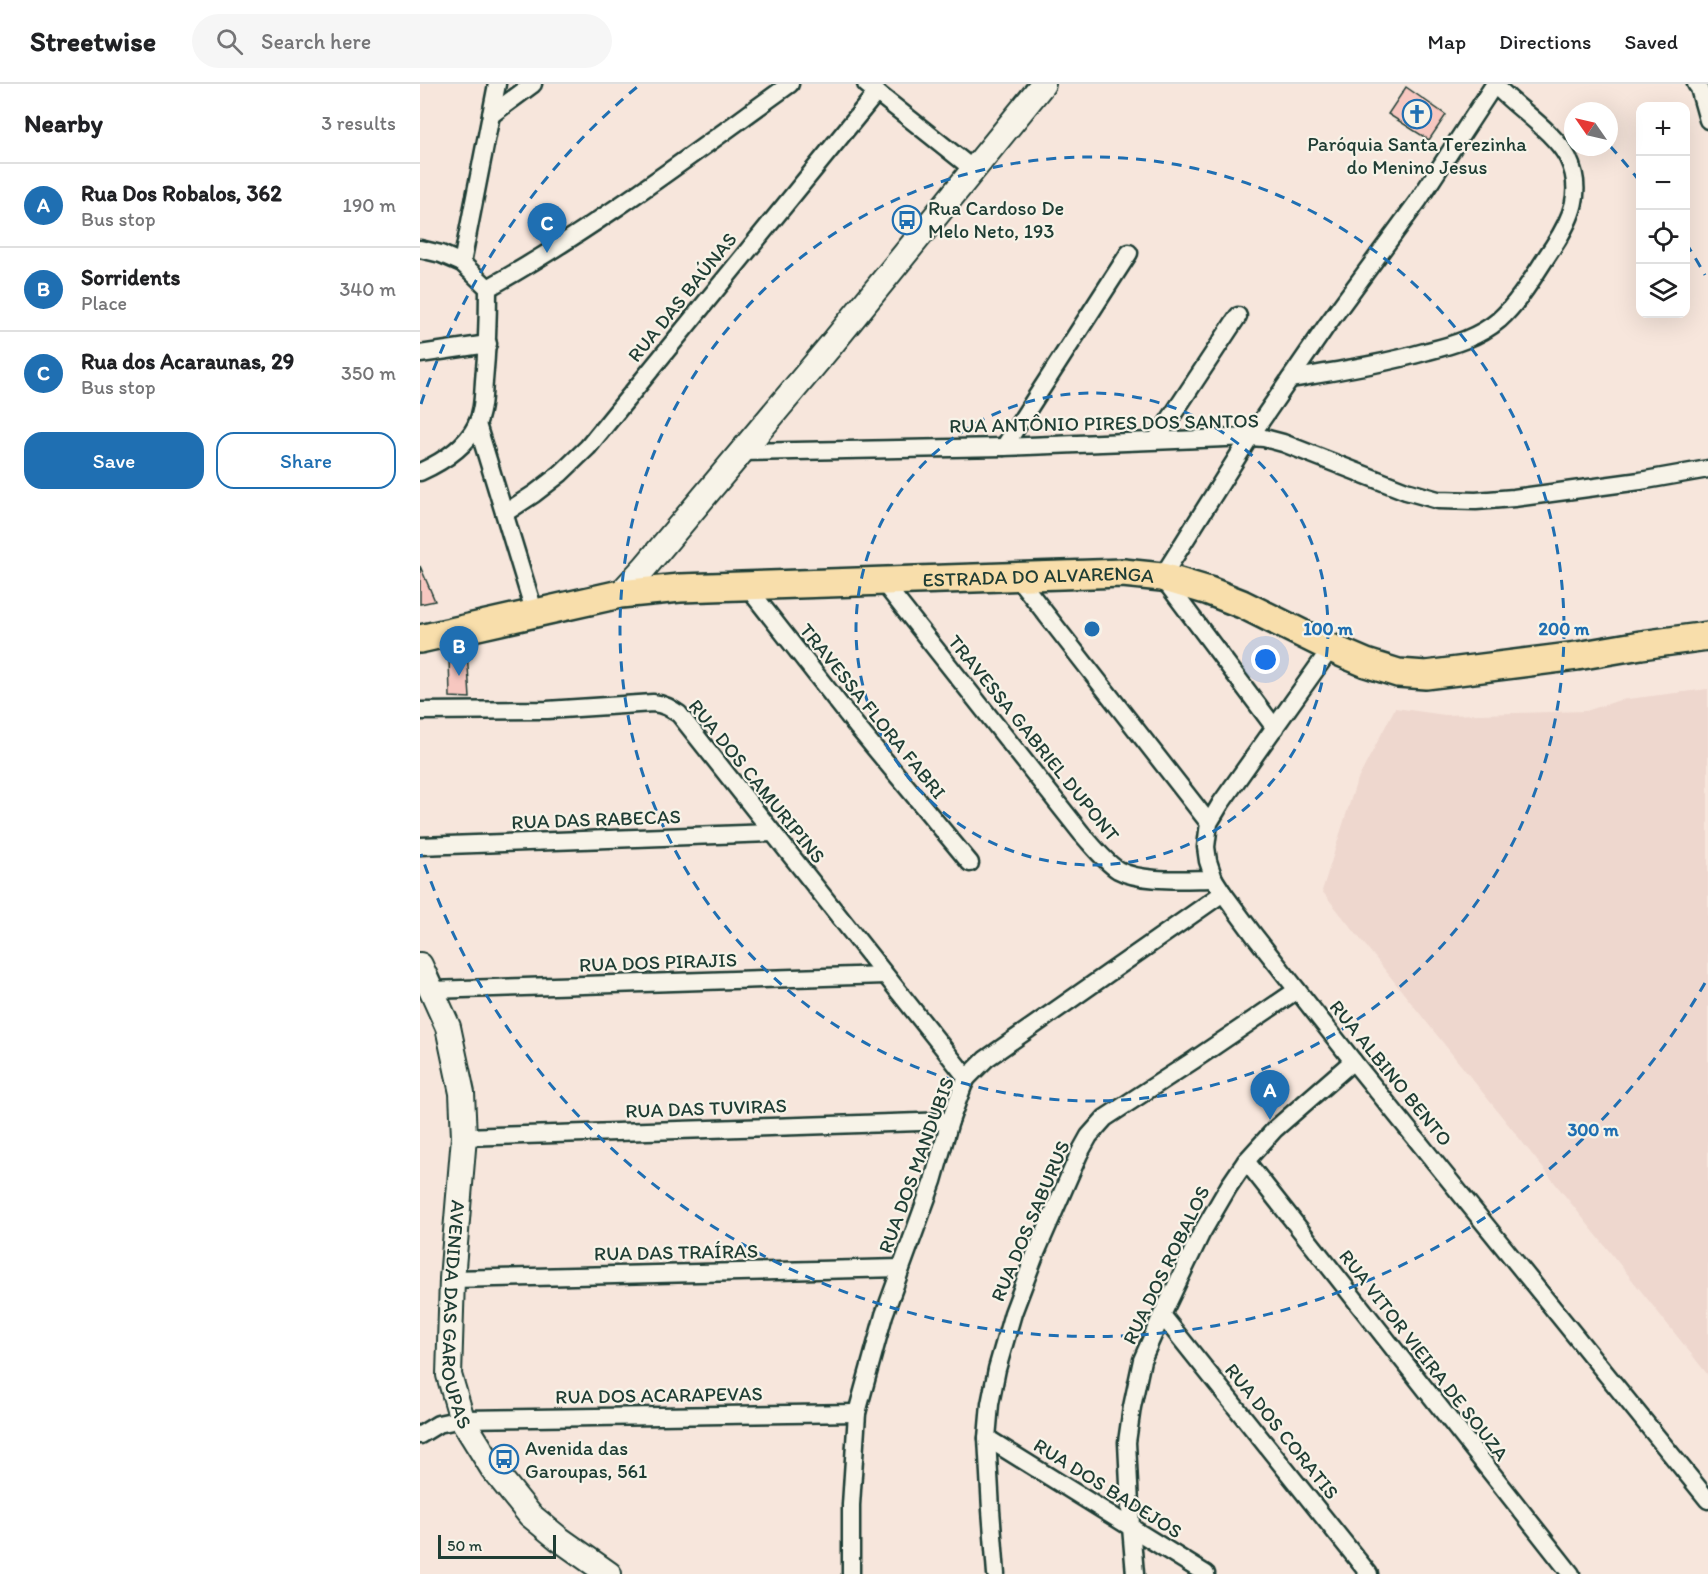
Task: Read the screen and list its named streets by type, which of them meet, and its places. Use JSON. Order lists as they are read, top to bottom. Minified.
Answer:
{"streets":{"main road":["ESTRADA DO ALVARENGA"],"street":["RUA DAS BAÚNAS","RUA ANTÔNIO PIRES DOS SANTOS","TRAVESSA FLORA FABRI","TRAVESSA GABRIEL DUPONT","RUA DOS CAMURIPINS","RUA DAS RABECAS","RUA DOS PIRAJIS","RUA ALBINO BENTO","RUA DAS TUVIRAS","RUA DOS MANDUBIS","RUA DOS SABURUS","RUA DAS TRAÍRAS","RUA DOS ROBALOS","AVENIDA DAS GAROUPAS","RUA VITOR VIEIRA DE SOUZA","RUA DOS ACARAPEVAS","RUA DOS CORATIS","RUA DOS BADEJOS"]},"crossings":[["ESTRADA DO ALVARENGA","TRAVESSA FLORA FABRI"],["ESTRADA DO ALVARENGA","TRAVESSA GABRIEL DUPONT"],["ESTRADA DO ALVARENGA","RUA ALBINO BENTO"],["TRAVESSA GABRIEL DUPONT","RUA ALBINO BENTO"],["TRAVESSA GABRIEL DUPONT","RUA DOS MANDUBIS"],["RUA DOS CAMURIPINS","RUA DAS RABECAS"],["RUA DOS CAMURIPINS","RUA DOS PIRAJIS"],["RUA DOS CAMURIPINS","RUA DOS MANDUBIS"],["RUA DOS PIRAJIS","AVENIDA DAS GAROUPAS"],["RUA ALBINO BENTO","RUA DOS MANDUBIS"],["RUA ALBINO BENTO","RUA DOS SABURUS"],["RUA ALBINO BENTO","RUA DOS ROBALOS"],["RUA DAS TUVIRAS","RUA DOS MANDUBIS"],["RUA DAS TUVIRAS","AVENIDA DAS GAROUPAS"],["RUA DOS MANDUBIS","RUA DAS TRAÍRAS"],["RUA DOS MANDUBIS","RUA DOS ACARAPEVAS"],["RUA DOS SABURUS","RUA DOS BADEJOS"],["RUA DAS TRAÍRAS","AVENIDA DAS GAROUPAS"],["RUA DOS ROBALOS","RUA VITOR VIEIRA DE SOUZA"],["RUA DOS ROBALOS","RUA DOS CORATIS"],["RUA DOS ROBALOS","RUA DOS BADEJOS"],["AVENIDA DAS GAROUPAS","RUA DOS ACARAPEVAS"]],"places":{"church":["Paróquia Santa Terezinha do Menino Jesus"],"bus stop":["Rua Cardoso De Melo Neto, 193","Avenida das Garoupas, 561"]},"scale_bar":"50 m","north":"top left","page":{"header":"Streetwise","search":"Search here","nav":["Map","Directions","Saved"],"heading":["Nearby","3 results"],"map_buttons":["+","−"],"list":[{"mark":"A","name":"Rua Dos Robalos, 362","note":"Bus stop","value":"190 m"},{"mark":"B","name":"Sorridents","note":"Place","value":"340 m"},{"mark":"C","name":"Rua dos Acaraunas, 29","note":"Bus stop","value":"350 m"}],"pins":["C","B","A"],"buttons":["Save","Share"],"scale":"50 m"},"rings":["100 m","200 m","300 m"]}
